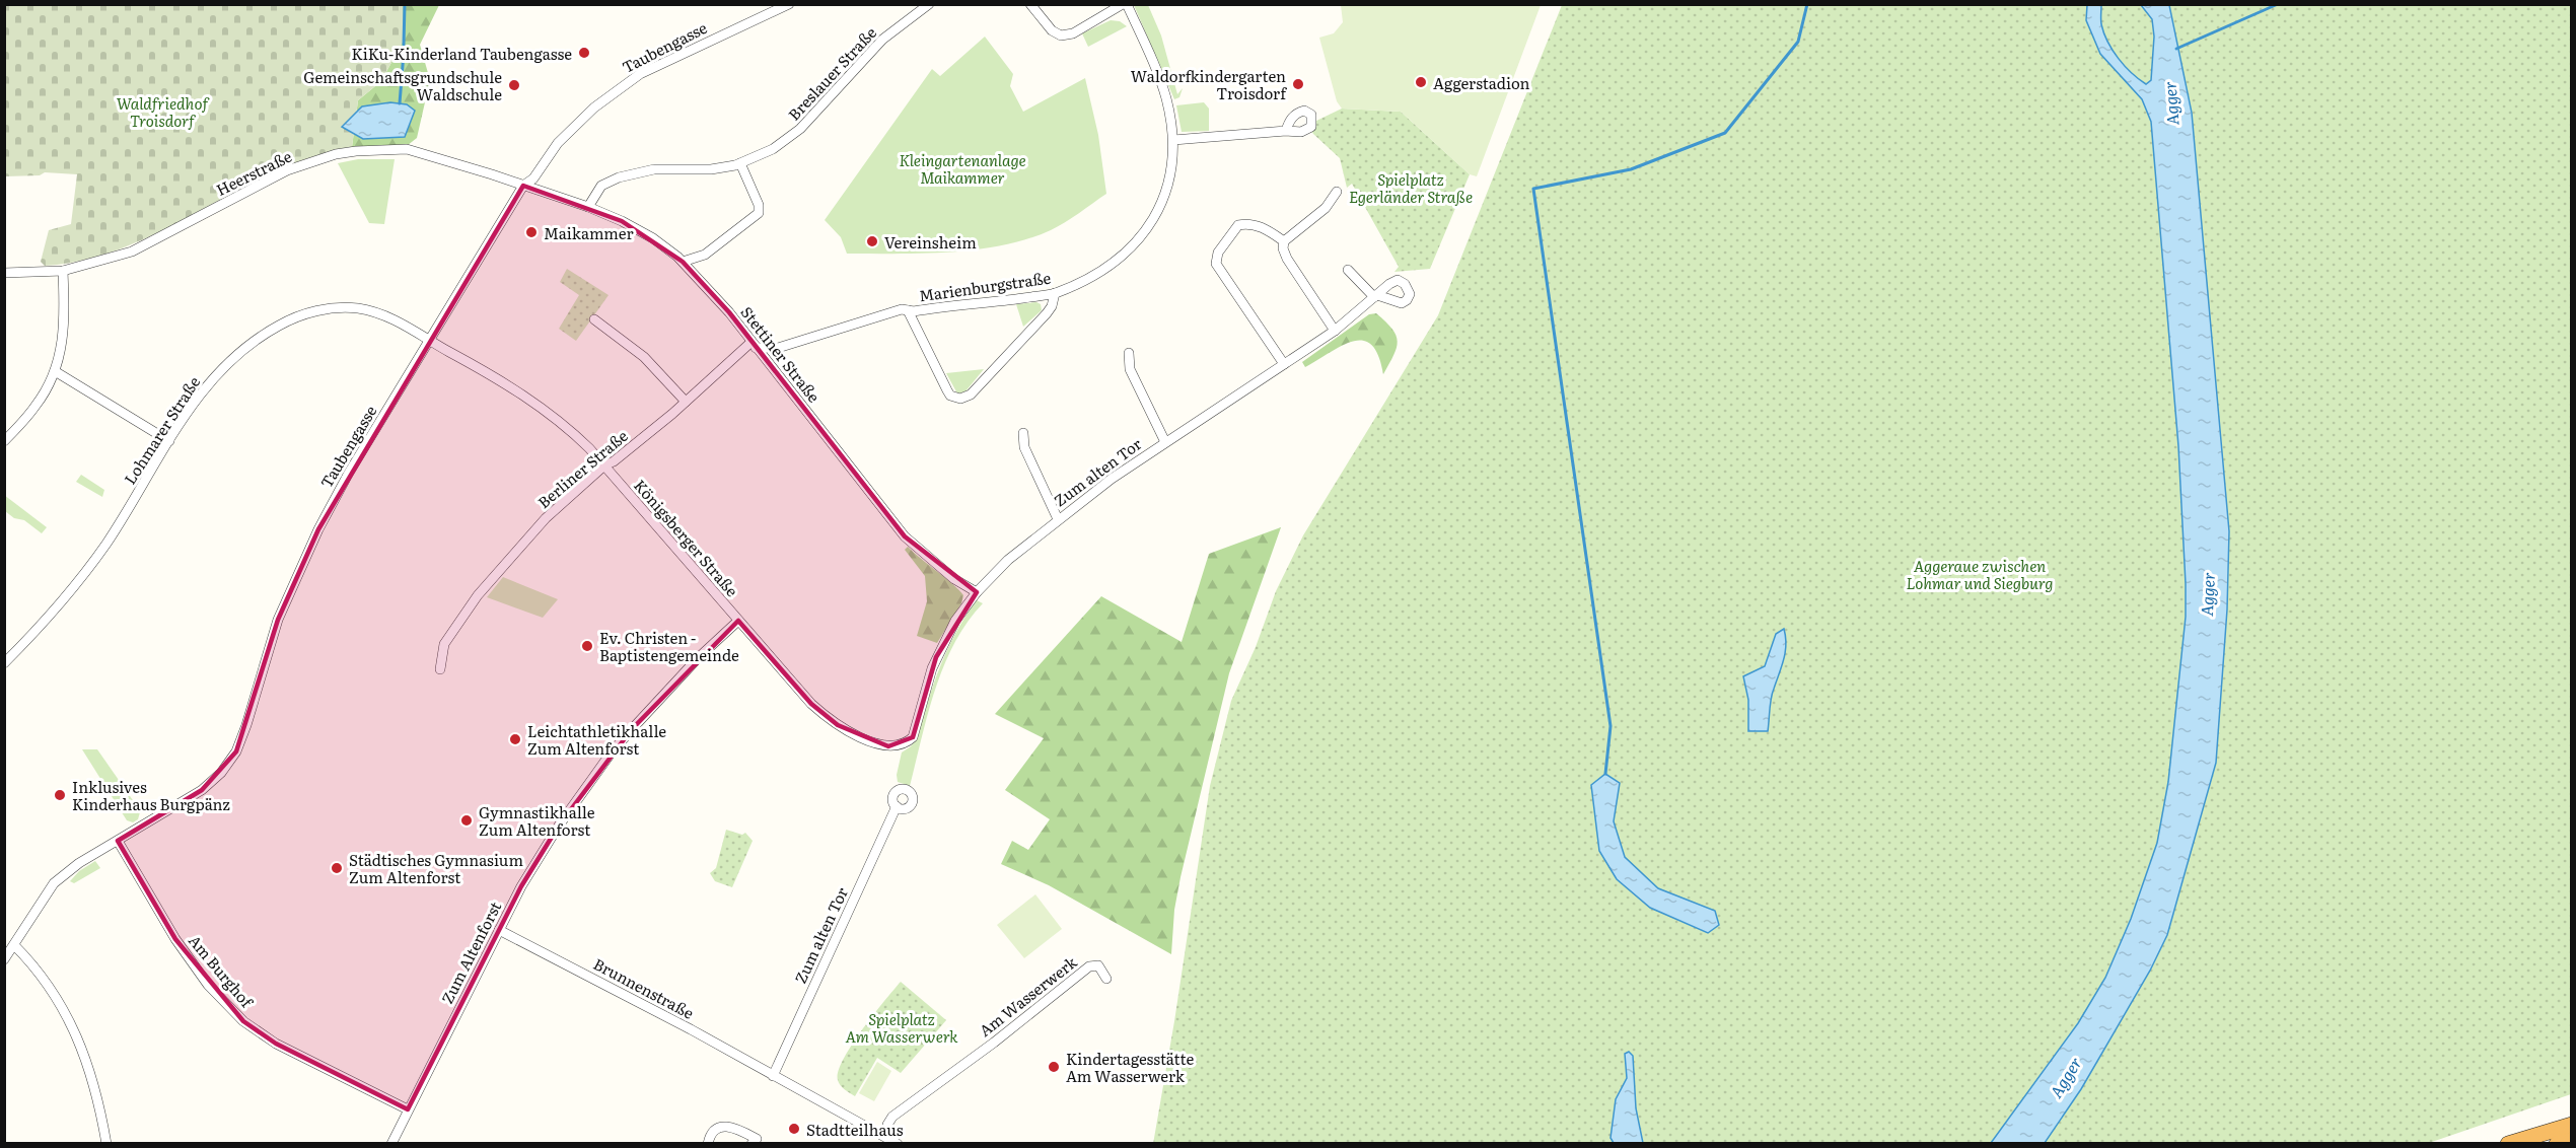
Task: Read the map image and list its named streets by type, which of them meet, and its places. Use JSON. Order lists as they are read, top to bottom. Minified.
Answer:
{"streets":{"street":["Taubengasse","Breslauer Straße","Heerstraße","Marienburgstraße","Stettiner Straße","Lohmarer Straße","Berliner Straße","Zum alten Tor","Königsberger Straße","Zum Altenforst","Am Burghof","Brunnenstraße","Am Wasserwerk"]},"crossings":[["Taubengasse","Heerstraße"],["Taubengasse","Stettiner Straße"],["Taubengasse","Lohmarer Straße"],["Taubengasse","Königsberger Straße"],["Taubengasse","Am Burghof"],["Breslauer Straße","Stettiner Straße"],["Heerstraße","Stettiner Straße"],["Marienburgstraße","Stettiner Straße"],["Marienburgstraße","Berliner Straße"],["Stettiner Straße","Berliner Straße"],["Stettiner Straße","Zum alten Tor"],["Lohmarer Straße","Königsberger Straße"],["Berliner Straße","Königsberger Straße"],["Zum alten Tor","Königsberger Straße"],["Zum alten Tor","Brunnenstraße"],["Königsberger Straße","Zum Altenforst"],["Zum Altenforst","Am Burghof"],["Zum Altenforst","Brunnenstraße"]],"water":["Agger"],"parks":["Waldfriedhof Troisdorf","Kleingartenanlage Maikammer","Spielplatz Egerländer Straße","Aggeraue zwischen Lohmar und Siegburg","Spielplatz Am Wasserwerk"],"places":["KiKu-Kinderland Taubengasse","Aggerstadion","Waldorfkindergarten Troisdorf","Gemeinschaftsgrundschule Waldschule","Maikammer","Vereinsheim","Ev. Christen - Baptistengemeinde","Leichtathletikhalle Zum Altenforst","Inklusives Kinderhaus Burgpänz","Gymnastikhalle Zum Altenforst","Städtisches Gymnasium Zum Altenforst","Kindertagesstätte Am Wasserwerk","Stadtteilhaus"]}
